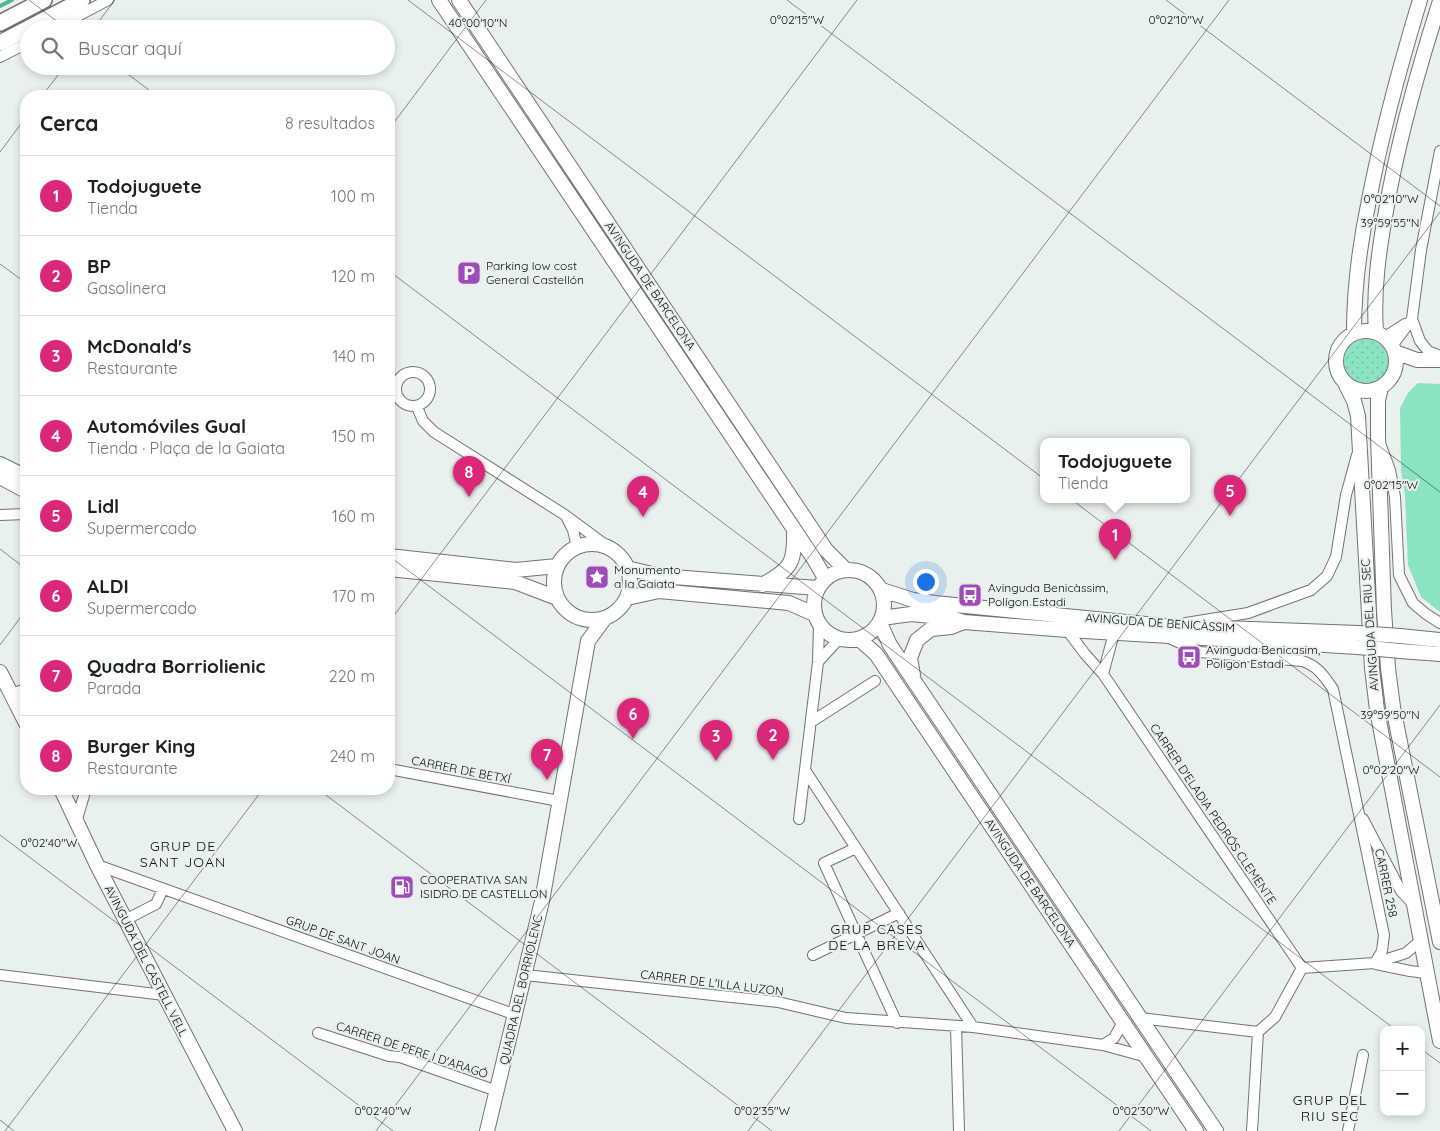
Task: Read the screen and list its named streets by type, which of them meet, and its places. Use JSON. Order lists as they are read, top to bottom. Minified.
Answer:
{"streets":{"main road":["AVINGUDA DE BARCELONA","AVINGUDA DE BENICÀSSIM","AVINGUDA DEL RIU SEC","AVINGUDA DEL CASTELL VELL","QUADRA DEL BORRIOLENC"],"street":["CARRER DE BETXÍ","CARRER D'ELADIA PEDRÓS CLEMENTE","CARRER 258","GRUP DE SANT JOAN","CARRER DE L'ILLA LUZON","CARRER DE PERE I D'ARAGÓ"]},"crossings":[["AVINGUDA DE BARCELONA","AVINGUDA DE BENICÀSSIM"],["AVINGUDA DE BARCELONA","CARRER DE L'ILLA LUZON"],["AVINGUDA DE BENICÀSSIM","CARRER D'ELADIA PEDRÓS CLEMENTE"],["AVINGUDA DE BENICÀSSIM","CARRER 258"],["AVINGUDA DEL RIU SEC","CARRER 258"],["CARRER DE BETXÍ","QUADRA DEL BORRIOLENC"],["GRUP DE SANT JOAN","AVINGUDA DEL CASTELL VELL"],["GRUP DE SANT JOAN","QUADRA DEL BORRIOLENC"],["CARRER DE L'ILLA LUZON","QUADRA DEL BORRIOLENC"],["QUADRA DEL BORRIOLENC","CARRER DE PERE I D'ARAGÓ"]],"districts":["GRUP DE SANT JOAN","GRUP CASES DE LA BREVA","GRUP DEL RIU SEC"],"places":{"parking":["Parking low cost General Castellón"],"place":["Monumento a la Gaiata"],"bus stop":["Avinguda Benicàssim, Polígon Estadi","Avinguda Benicasim, Poligon Estadi"],"fuel station":["COOPERATIVA SAN ISIDRO DE CASTELLON"]},"page":{"search":"Buscar aquí","heading":["Cerca","8 resultados"],"list":[{"mark":"1","name":"Todojuguete","note":"Tienda","value":"100 m"},{"mark":"2","name":"BP","note":"Gasolinera","value":"120 m"},{"mark":"3","name":"McDonald's","note":"Restaurante","value":"140 m"},{"mark":"4","name":"Automóviles Gual","note":"Tienda · Plaça de la Gaiata","value":"150 m"},{"mark":"5","name":"Lidl","note":"Supermercado","value":"160 m"},{"mark":"6","name":"ALDI","note":"Supermercado","value":"170 m"},{"mark":"7","name":"Quadra Borriolienic","note":"Parada","value":"220 m"},{"mark":"8","name":"Burger King","note":"Restaurante","value":"240 m"}],"popup":["Todojuguete","Tienda"],"pins":["8","5","4","1","6","2","3","7"],"map_buttons":["+","−"]},"coordinates":["0°02'15\"W","0°02'10\"W","40°00'10\"N","39°59'55\"N","39°59'50\"N","0°02'20\"W","0°02'40\"W","0°02'35\"W","0°02'30\"W"]}
